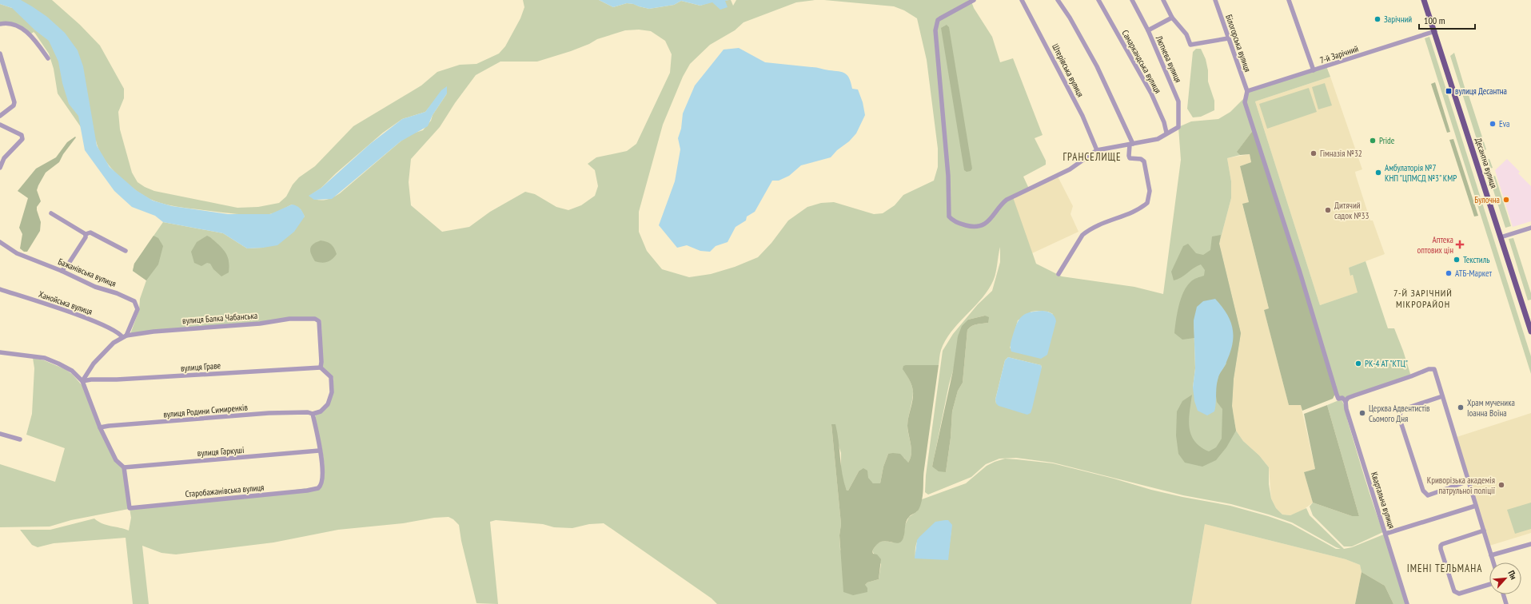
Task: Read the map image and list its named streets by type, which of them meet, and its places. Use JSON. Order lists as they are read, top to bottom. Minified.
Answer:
{"streets":{"main road":["Десантна вулиця"],"street":["Білогорська вулиця","7-й Зарічний","Лютнева вулиця","Самаркандська вулиця","Штерівська вулиця","Бажанівська вулиця","Ханойська вулиця","вулиця Балка Чабанська","вулиця Граве","вулиця Родини Симиренків","вулиця Гаркуші","Старобажанівська вулиця","Квартальна вулиця"]},"crossings":[["Білогорська вулиця","7-й Зарічний"],["7-й Зарічний","Десантна вулиця"],["Лютнева вулиця","Самаркандська вулиця"],["Бажанівська вулиця","Ханойська вулиця"],["Бажанівська вулиця","вулиця Балка Чабанська"],["Ханойська вулиця","вулиця Балка Чабанська"],["вулиця Балка Чабанська","вулиця Граве"],["вулиця Гаркуші","Старобажанівська вулиця"]],"districts":["ГРАНСЕЛИЩЕ","7-Й ЗАРІЧНИЙ МІКРОРАЙОН","ІМЕНІ ТЕЛЬМАНА"],"places":{"other":["Зарічний","Eva","Pride","Гімназія №32","Амбулаторія №7 КНП \"ЦПМСД №3\" КМР","Булочна","Дитячий садок №33","Текстиль","АТБ-Маркет","РК-4 АТ \"КТЦ\"","Храм мученика Іоанна Воїна","Церква Адвентистів Сьомого Дня","Криворізька академія патрульної поліції"],"transit":["вулиця Десантна"],"health":["Аптека оптових цін"]},"scale_bar":"100 m","north":"top right"}
